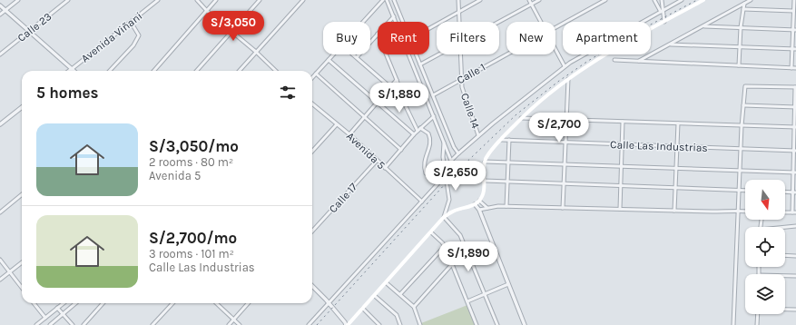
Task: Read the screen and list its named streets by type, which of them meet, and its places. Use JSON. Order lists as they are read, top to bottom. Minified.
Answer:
{"streets":{"street":["Calle 23","Avenida Viñani","Calle 1","Calle 14","Calle Las Industrias","Avenida 5","Calle 17"]},"crossings":[["Calle 1","Calle 14"],["Avenida 5","Calle 17"]],"north":"bottom","page":{"price":["S/3,050","S/1,880","S/2,700","S/2,650","S/1,890"],"chip":["Buy","Rent","Filters","New","Apartment"],"heading":"5 homes","list":[{"name":"S/3,050/mo","note":"2 rooms · 80 m² · Avenida 5"},{"name":"S/2,700/mo","note":"3 rooms · 101 m² · Calle Las Industrias"}]}}
